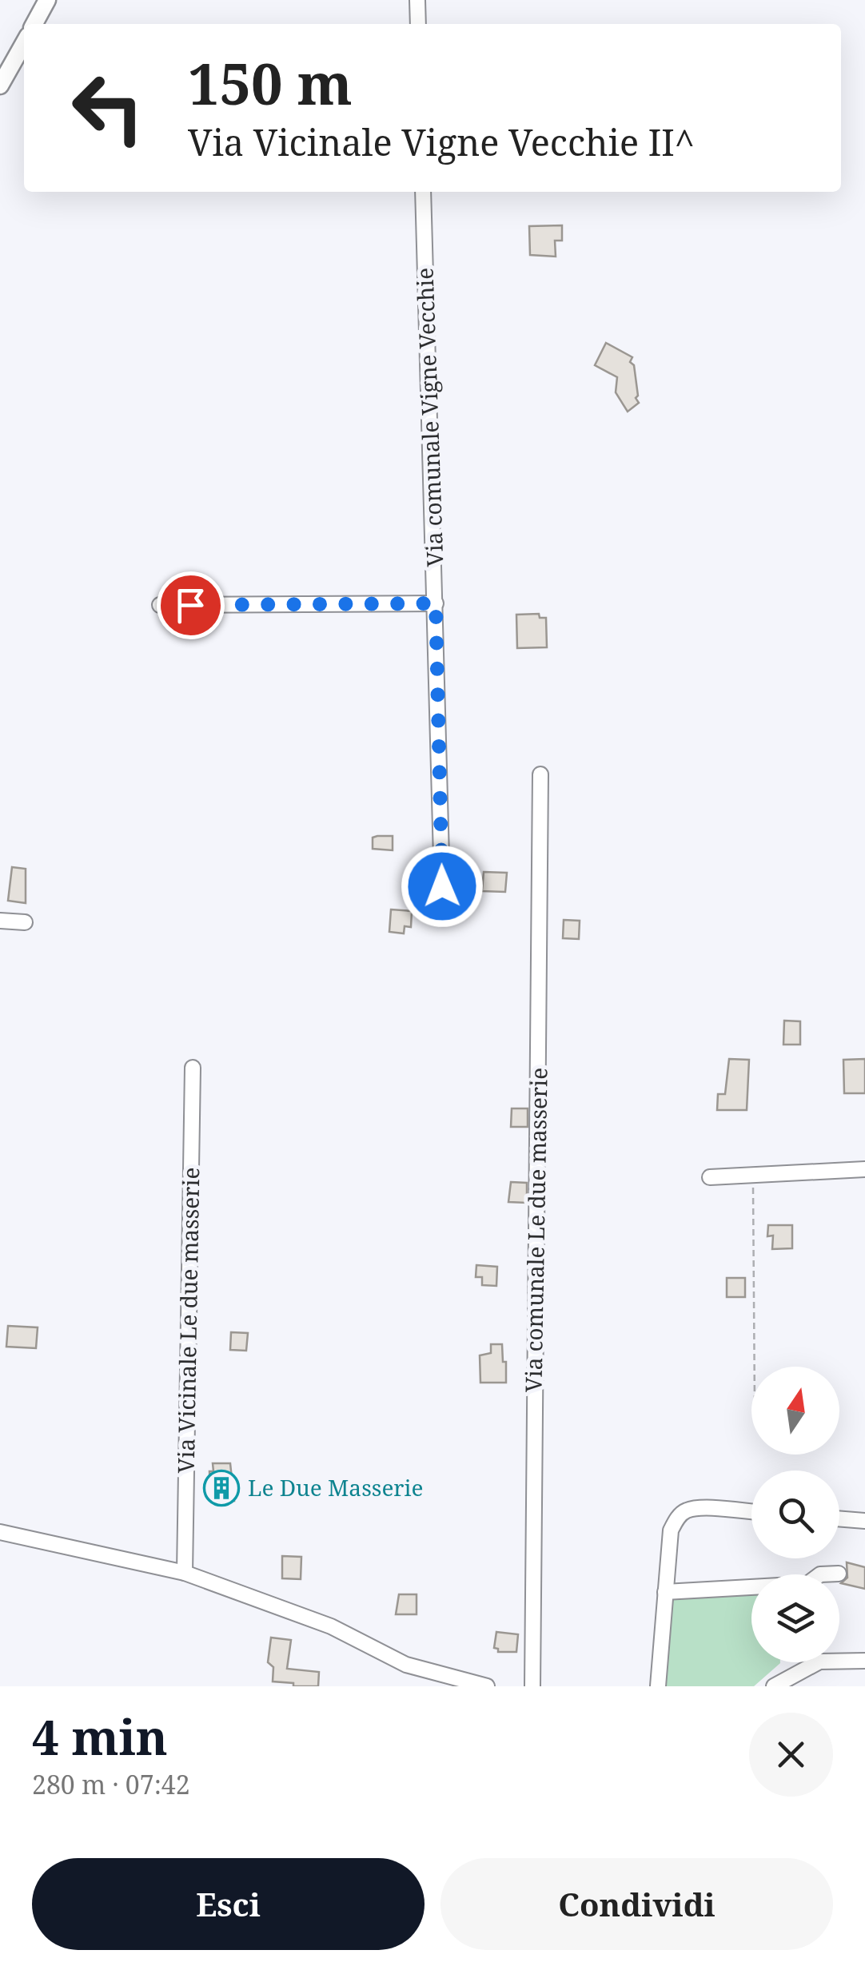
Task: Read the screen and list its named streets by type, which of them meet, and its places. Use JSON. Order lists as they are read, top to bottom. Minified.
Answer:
{"streets":{"street":["Via comunale Vigne Vecchie","Via comunale Le due masserie","Via Vicinale Le due masserie"]},"places":{"building":["Le Due Masserie"]},"north":"top","page":{"turn":["150 m","Via Vicinale Vigne Vecchie II^"],"heading":["4 min","280 m · 07:42"],"buttons":["Esci","Condividi"]}}
